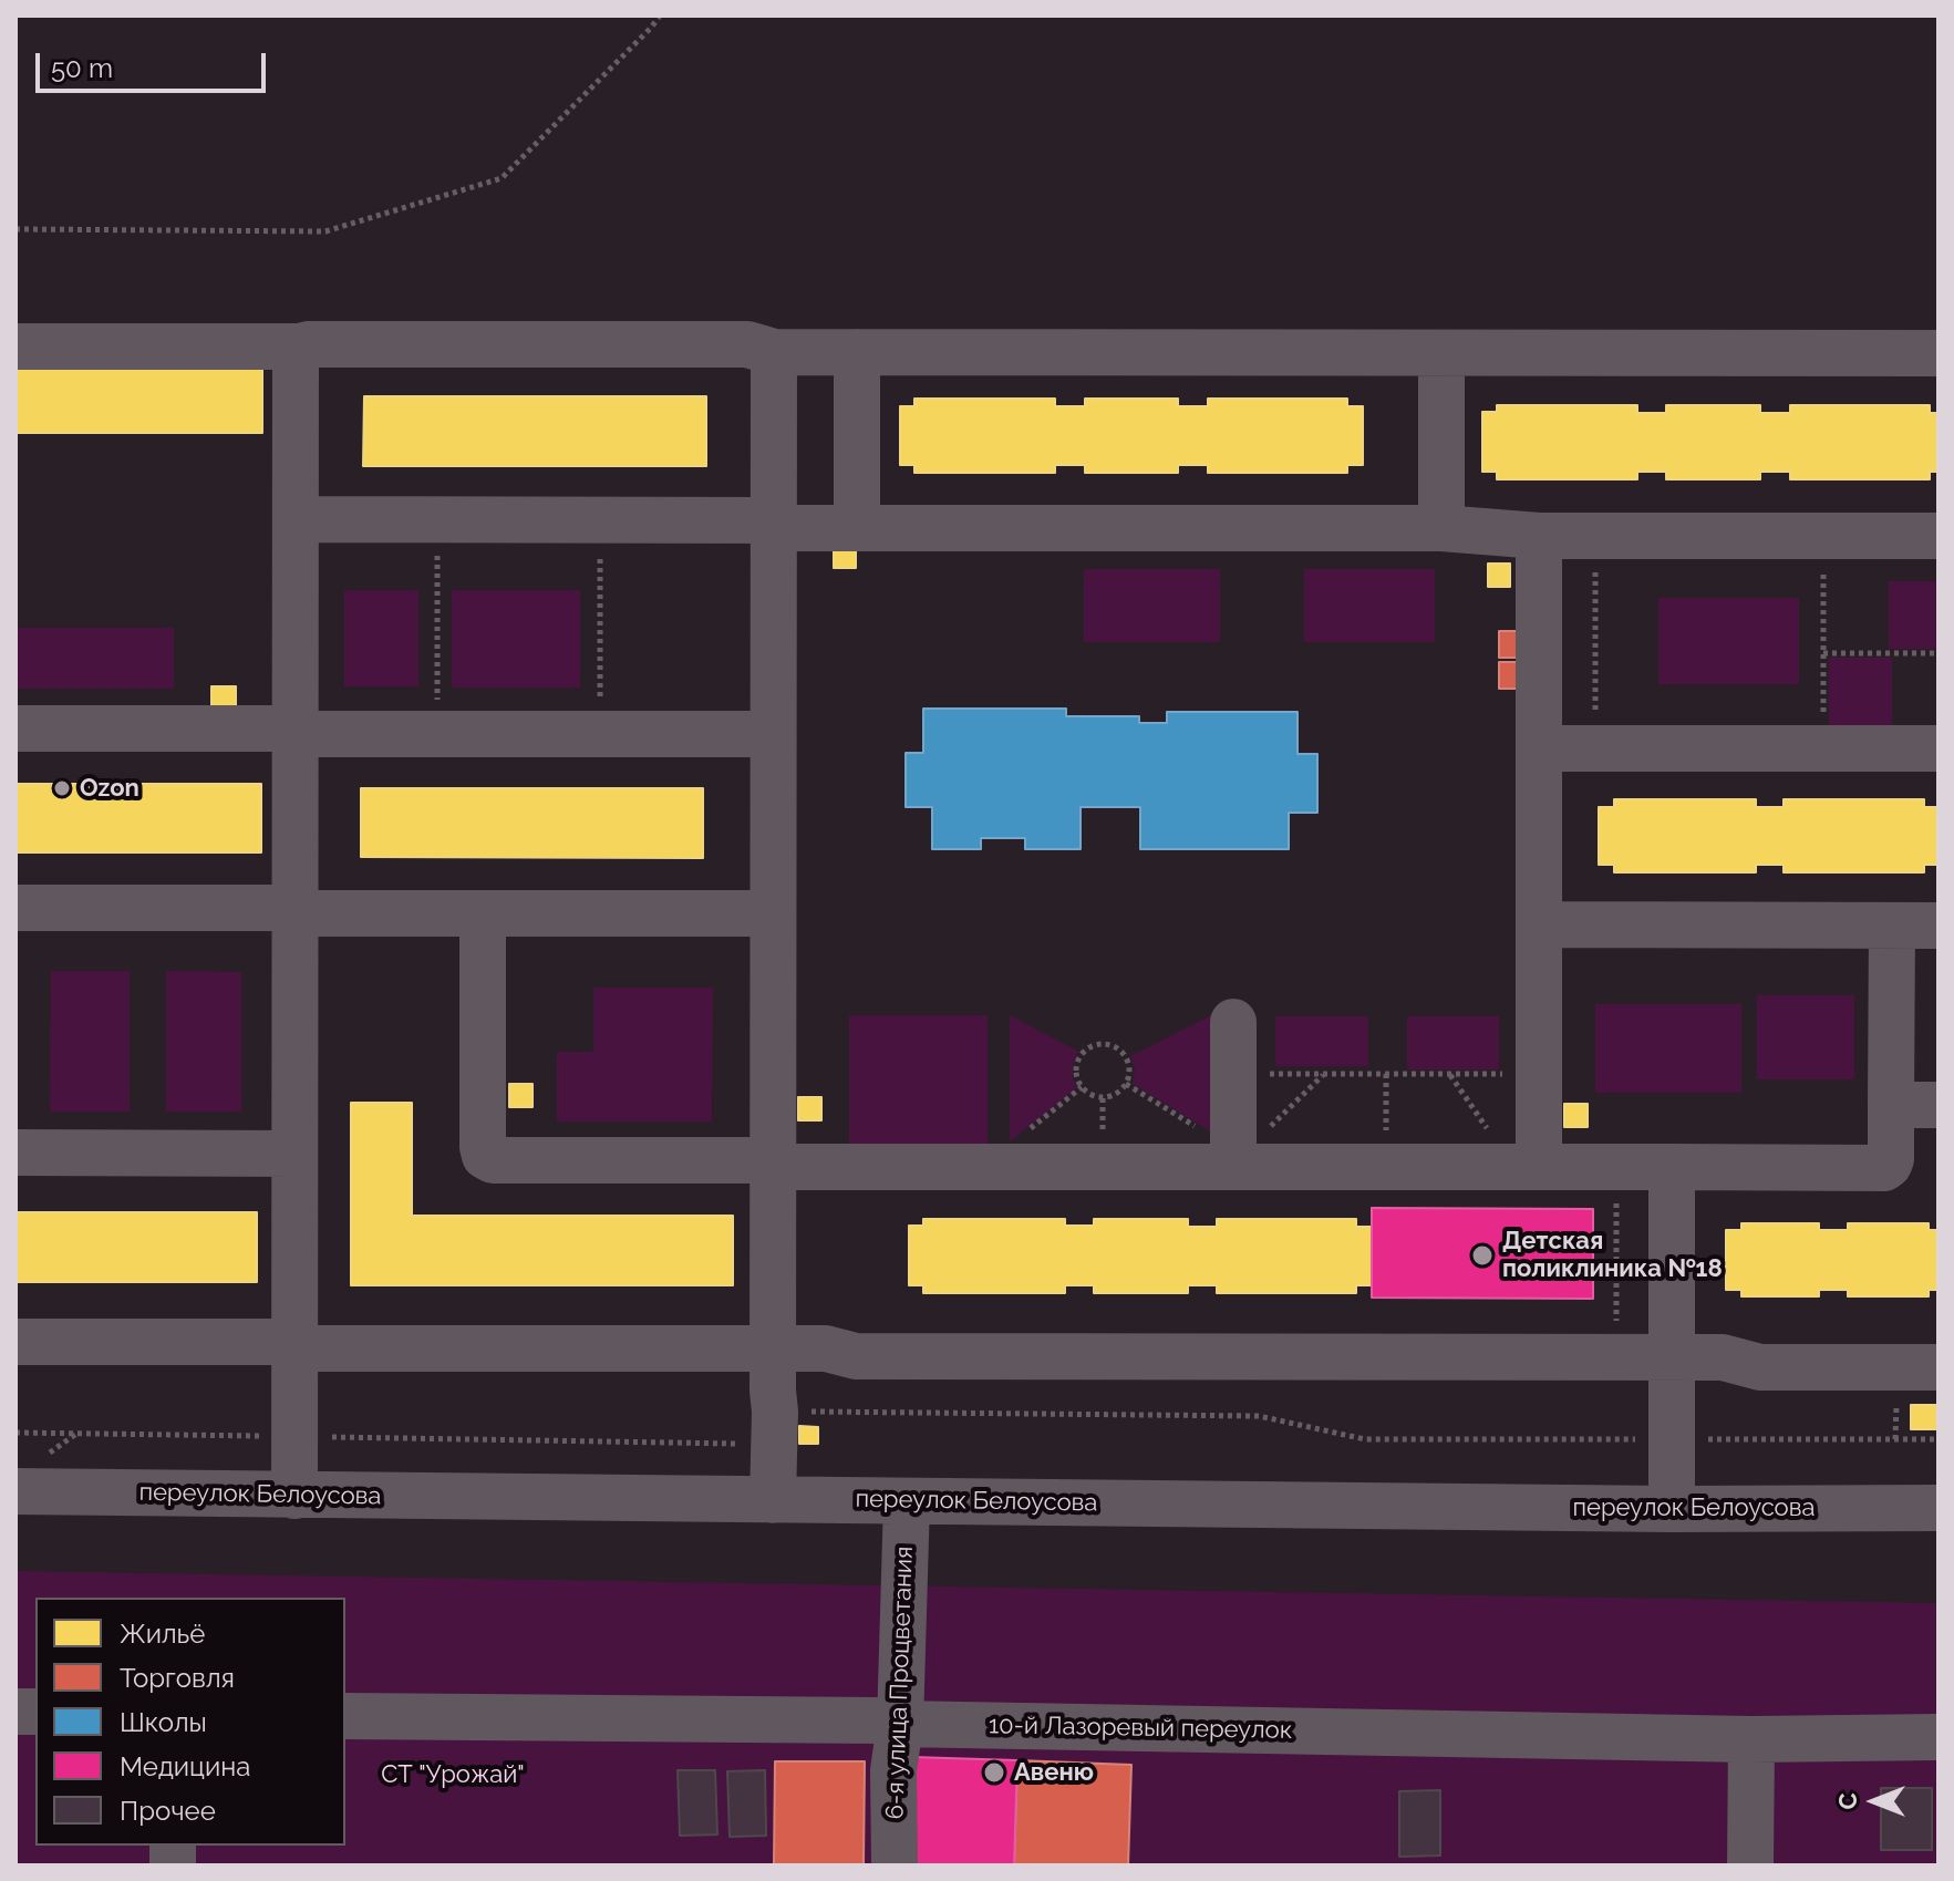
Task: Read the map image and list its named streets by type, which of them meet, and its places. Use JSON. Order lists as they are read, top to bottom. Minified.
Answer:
{"streets":{"street":["переулок Белоусова","6-я улица Процветания","10-й Лазоревый переулок"]},"crossings":[["переулок Белоусова","6-я улица Процветания"],["6-я улица Процветания","10-й Лазоревый переулок"]],"parks":["СТ \"Урожай\""],"places":["Ozon","Детская поликлиника №18","Авеню"],"legend":["Жильё","Торговля","Школы","Медицина","Прочее"],"scale_bar":"50 m","north":"left"}
